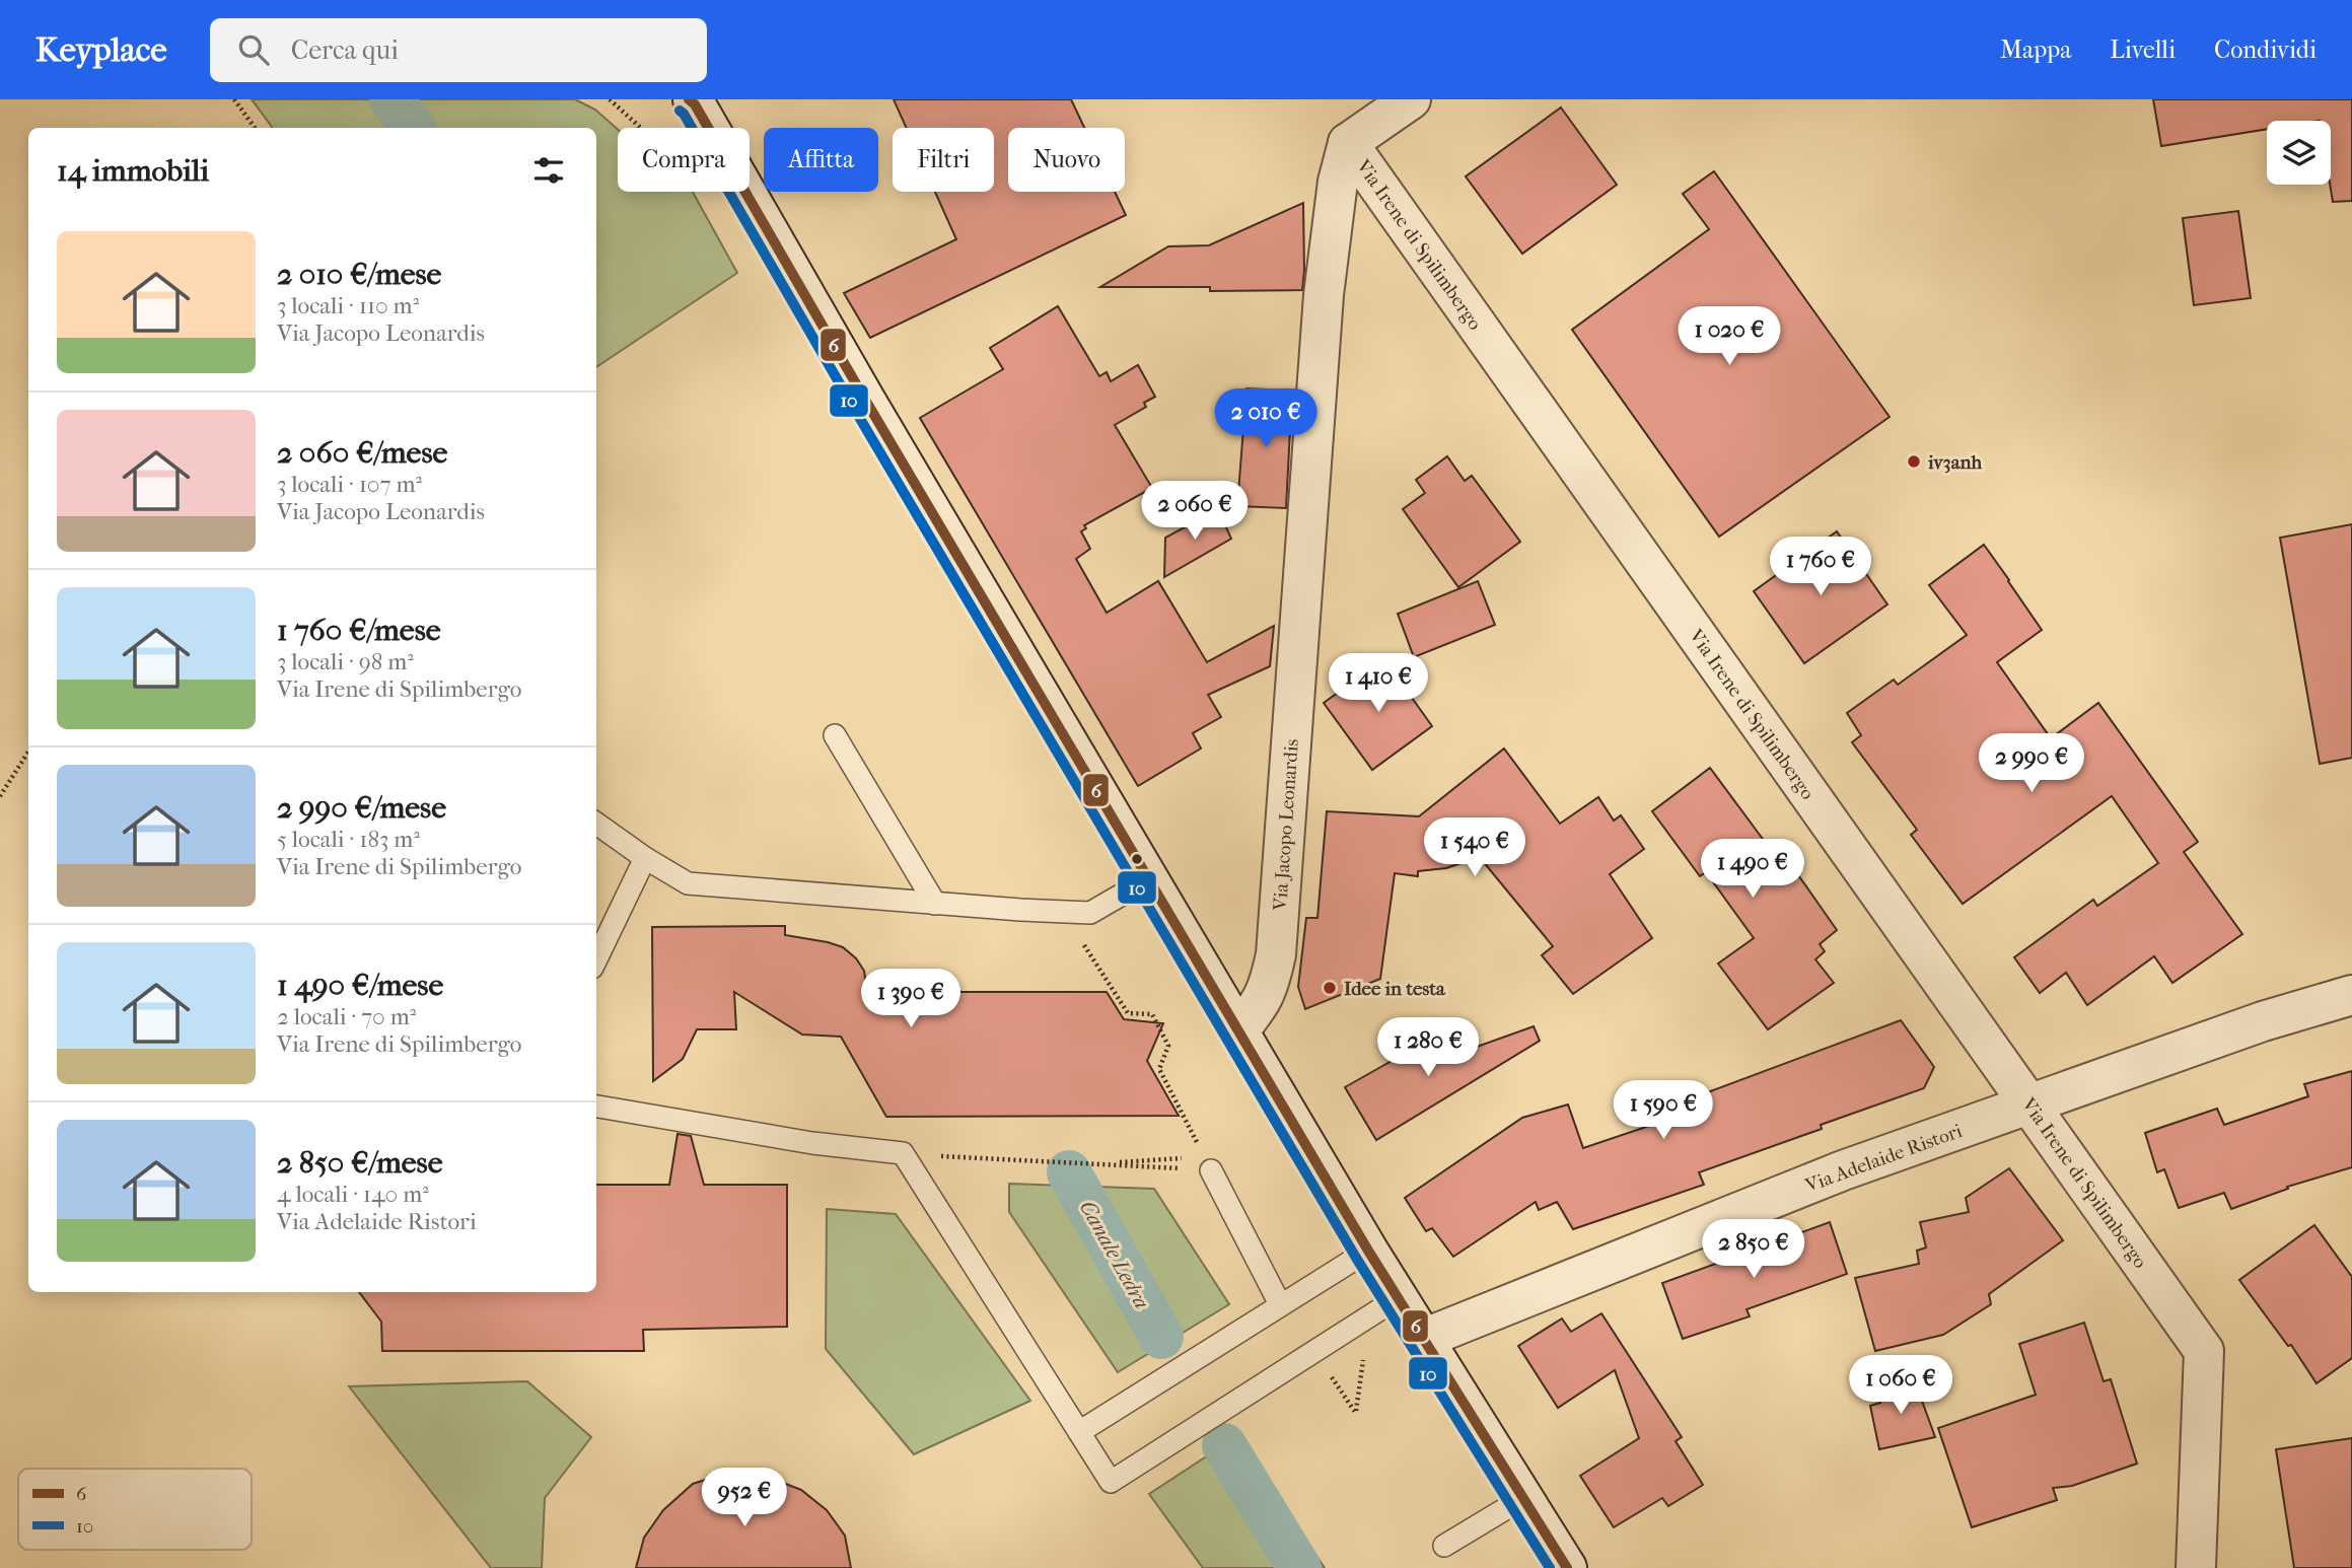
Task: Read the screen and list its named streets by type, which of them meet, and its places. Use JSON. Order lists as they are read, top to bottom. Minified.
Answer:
{"streets":{"street":["Via Irene di Spilimbergo","Via Jacopo Leonardis","Via Adelaide Ristori"]},"crossings":[["Via Irene di Spilimbergo","Via Jacopo Leonardis"],["Via Irene di Spilimbergo","Via Adelaide Ristori"]],"water":["Canale Ledra"],"places":["iv3anh","Idee in testa"],"lines":["transit line 6","transit line 10"],"legend":["6","10"],"page":{"header":"Keyplace","search":"Cerca qui","nav":["Mappa","Livelli","Condividi"],"chip":["Compra","Affitta","Filtri","Nuovo"],"heading":"14 immobili","list":[{"name":"2 010 €/mese","note":"3 locali · 110 m² · Via Jacopo Leonardis"},{"name":"2 060 €/mese","note":"3 locali · 107 m² · Via Jacopo Leonardis"},{"name":"1 760 €/mese","note":"3 locali · 98 m² · Via Irene di Spilimbergo"},{"name":"2 990 €/mese","note":"5 locali · 183 m² · Via Irene di Spilimbergo"},{"name":"1 490 €/mese","note":"2 locali · 70 m² · Via Irene di Spilimbergo"},{"name":"2 850 €/mese","note":"4 locali · 140 m² · Via Adelaide Ristori"}],"price":["1 020 €","2 010 €","2 060 €","1 760 €","1 410 €","2 990 €","1 540 €","1 490 €","1 390 €","1 280 €","1 590 €","2 850 €","1 060 €","952 €"]}}
